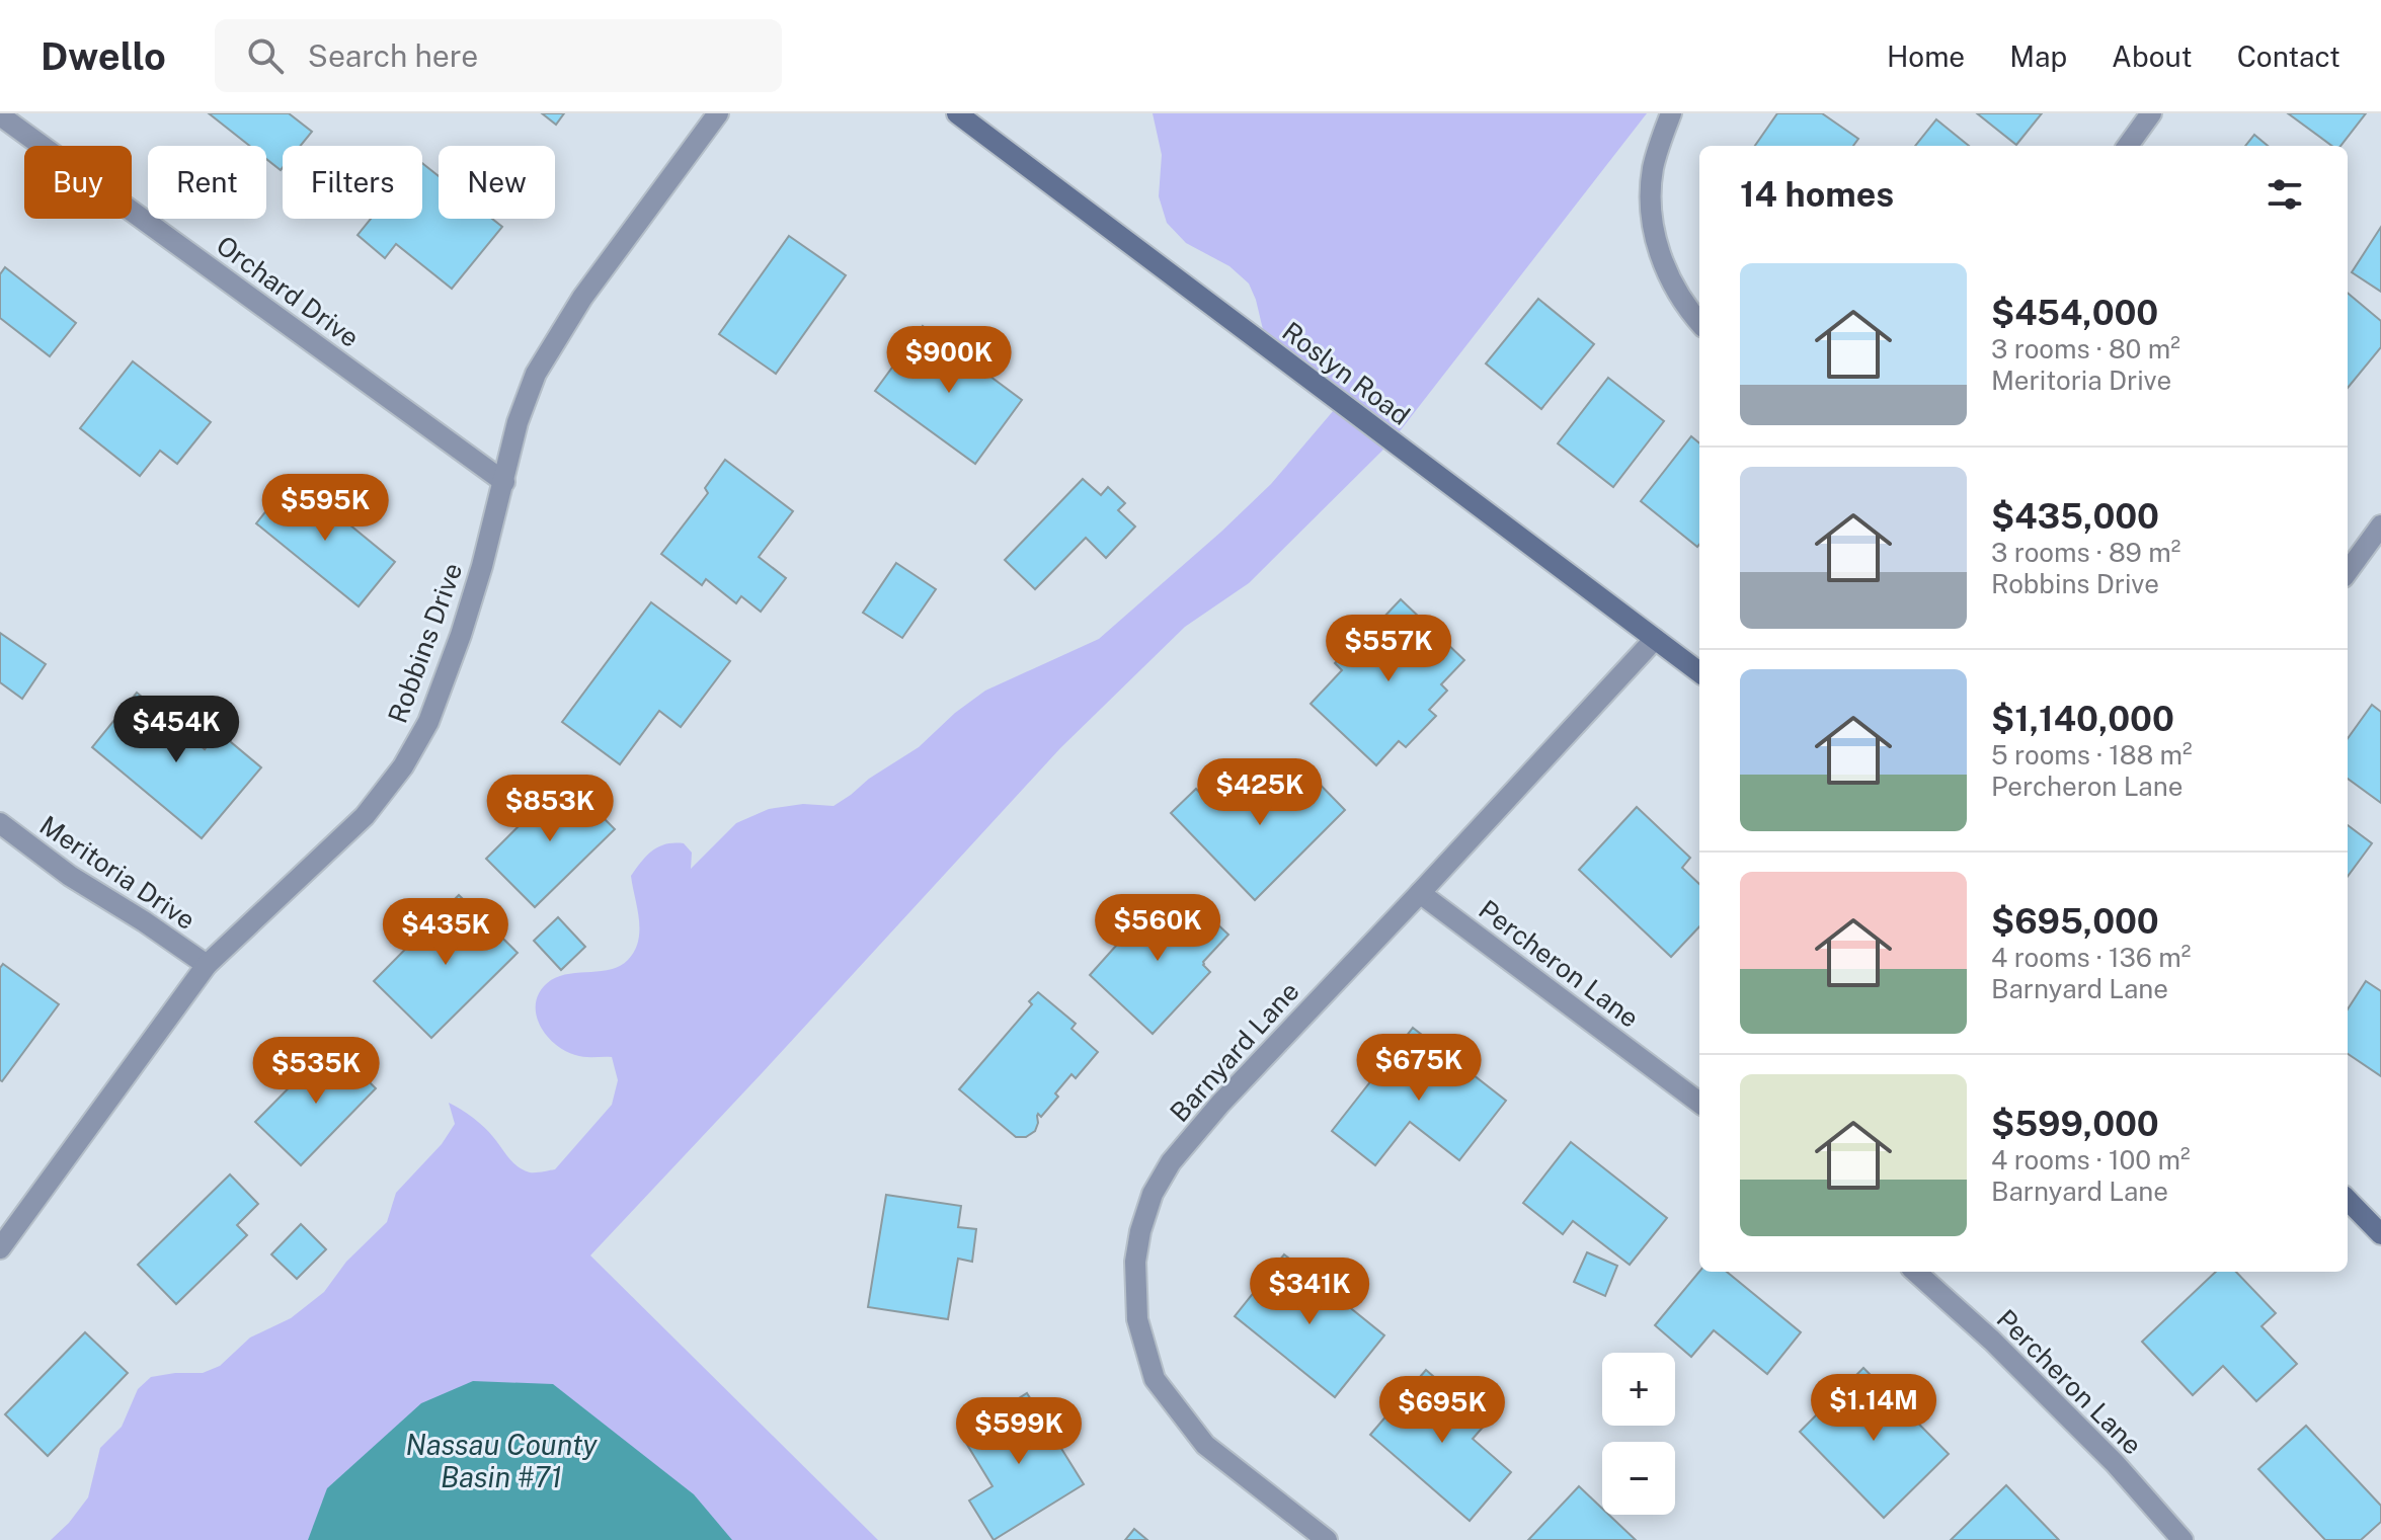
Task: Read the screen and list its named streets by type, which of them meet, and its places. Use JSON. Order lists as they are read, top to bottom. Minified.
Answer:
{"streets":{"main road":["Roslyn Road"],"street":["Orchard Drive","Robbins Drive","Meritoria Drive","Percheron Lane","Barnyard Lane"]},"crossings":[["Orchard Drive","Robbins Drive"],["Roslyn Road","Barnyard Lane"],["Robbins Drive","Meritoria Drive"],["Percheron Lane","Barnyard Lane"]],"water":["Nassau County Basin #71"],"page":{"header":"Dwello","search":"Search here","nav":["Home","Map","About","Contact"],"chip":["Buy","Rent","Filters","New"],"heading":"14 homes","list":[{"name":"$454,000","note":"3 rooms · 80 m² · Meritoria Drive"},{"name":"$435,000","note":"3 rooms · 89 m² · Robbins Drive"},{"name":"$1,140,000","note":"5 rooms · 188 m² · Percheron Lane"},{"name":"$695,000","note":"4 rooms · 136 m² · Barnyard Lane"},{"name":"$599,000","note":"4 rooms · 100 m² · Barnyard Lane"}],"price":["$900K","$595K","$557K","$454K","$425K","$853K","$560K","$435K","$675K","$535K","$341K","$1.14M","$695K","$599K"],"map_buttons":["+","−"]}}
